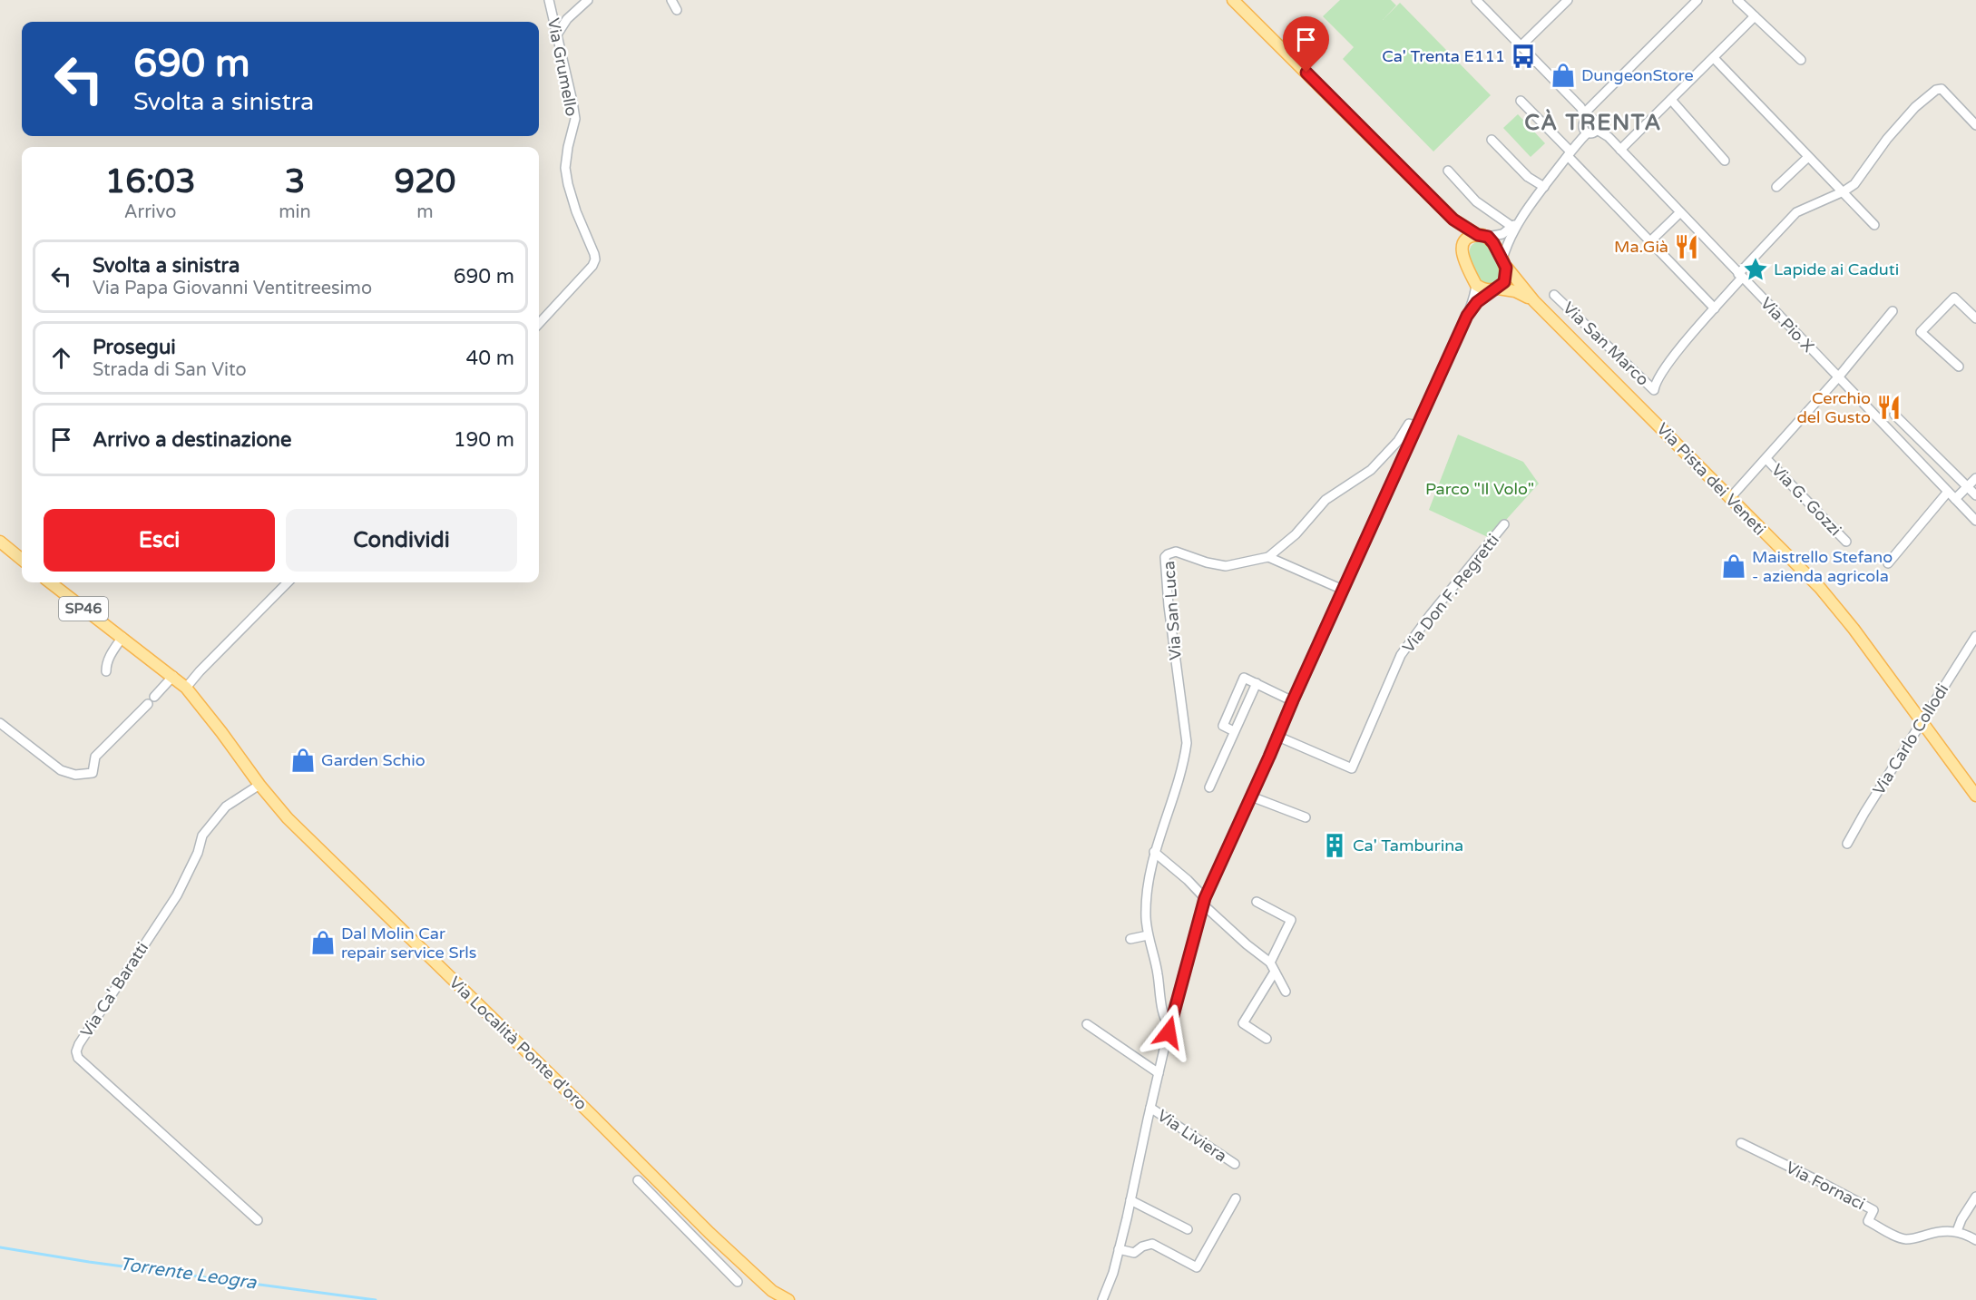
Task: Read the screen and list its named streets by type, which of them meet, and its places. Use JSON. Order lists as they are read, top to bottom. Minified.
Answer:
{"streets":{"main road":["Via Pista dei Veneti","SP46","Via Località Ponte d'oro"],"street":["Via Grumello","Via Pio X","Via San Marco","Via G. Gozzi","Via Don F. Regretti","Via San Luca","Via Carlo Collodi","Via Ca' Baratti","Via Liviera","Via Fornaci"]},"crossings":[["Via Pio X","Via San Marco"],["Via Pista dei Veneti","Via Carlo Collodi"],["Via Don F. Regretti","Via Liviera"],["SP46","Via Località Ponte d'oro"],["Via San Luca","Via Liviera"],["Via Ca' Baratti","Via Località Ponte d'oro"]],"districts":["CÀ TRENTA"],"water":["Torrente Leogra"],"parks":["Parco \"Il Volo\""],"places":{"bus stop":["Ca' Trenta E111"],"shop":["DungeonStore","Maistrello Stefano - azienda agricola","Garden Schio","Dal Molin Car repair service Srls"],"restaurant":["Ma.Già","Cerchio del Gusto"],"place":["Lapide ai Caduti"],"building":["Ca' Tamburina"]},"page":{"turn":["690 m","Svolta a sinistra"],"eta":["16:03","Arrivo","3","min","920","m"],"list":[{"name":"Svolta a sinistra","note":"Via Papa Giovanni Ventitreesimo","value":"690 m"},{"name":"Prosegui","note":"Strada di San Vito","value":"40 m"},{"name":"Arrivo a destinazione","value":"190 m"}],"buttons":["Esci","Condividi"]}}
